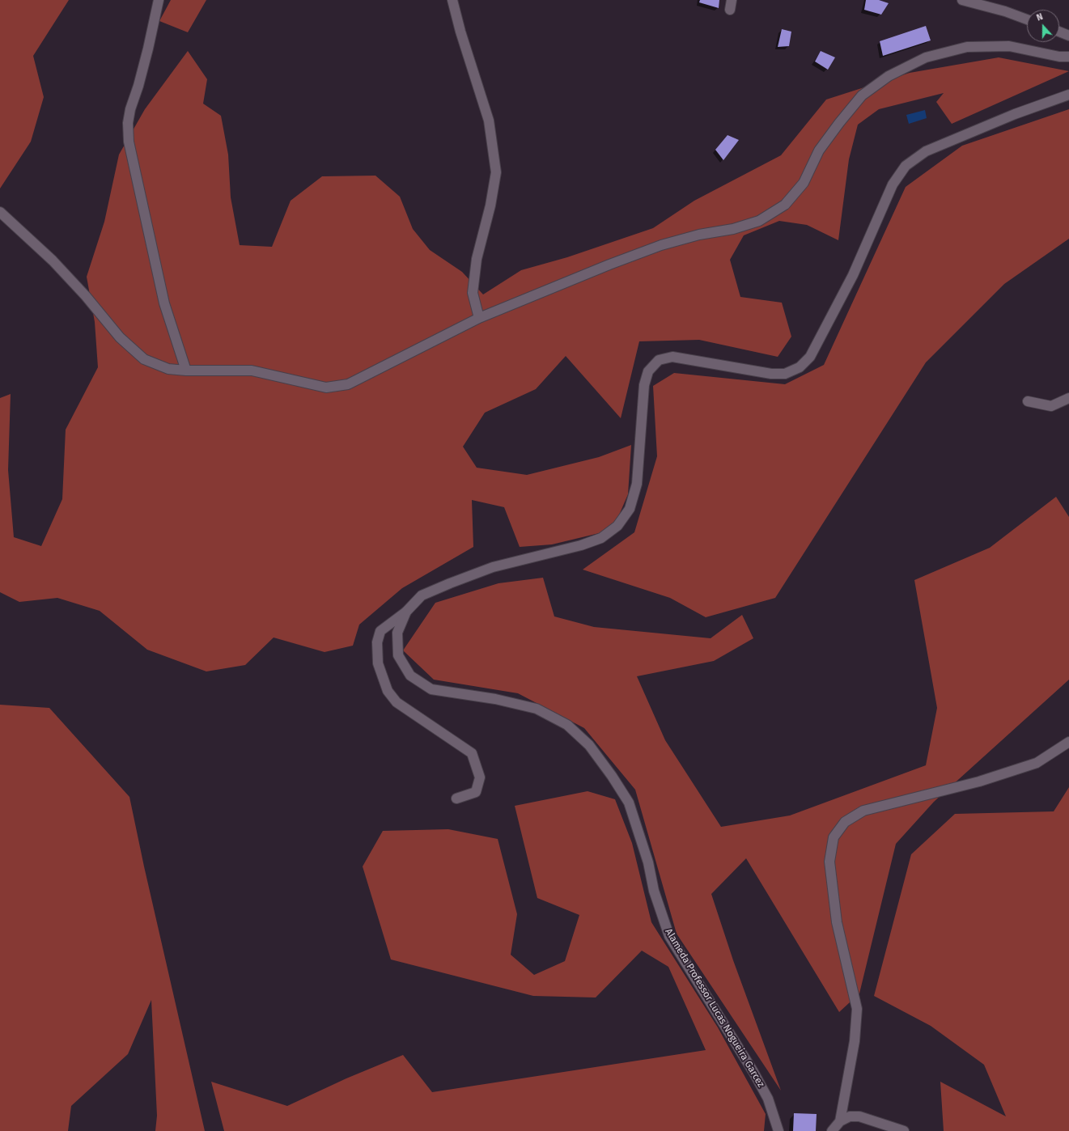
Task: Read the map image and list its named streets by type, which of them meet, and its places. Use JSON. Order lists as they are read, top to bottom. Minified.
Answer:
{"streets":{"street":["Alameda Professor Lucas Nogueira Garcez"]},"north":"top"}
